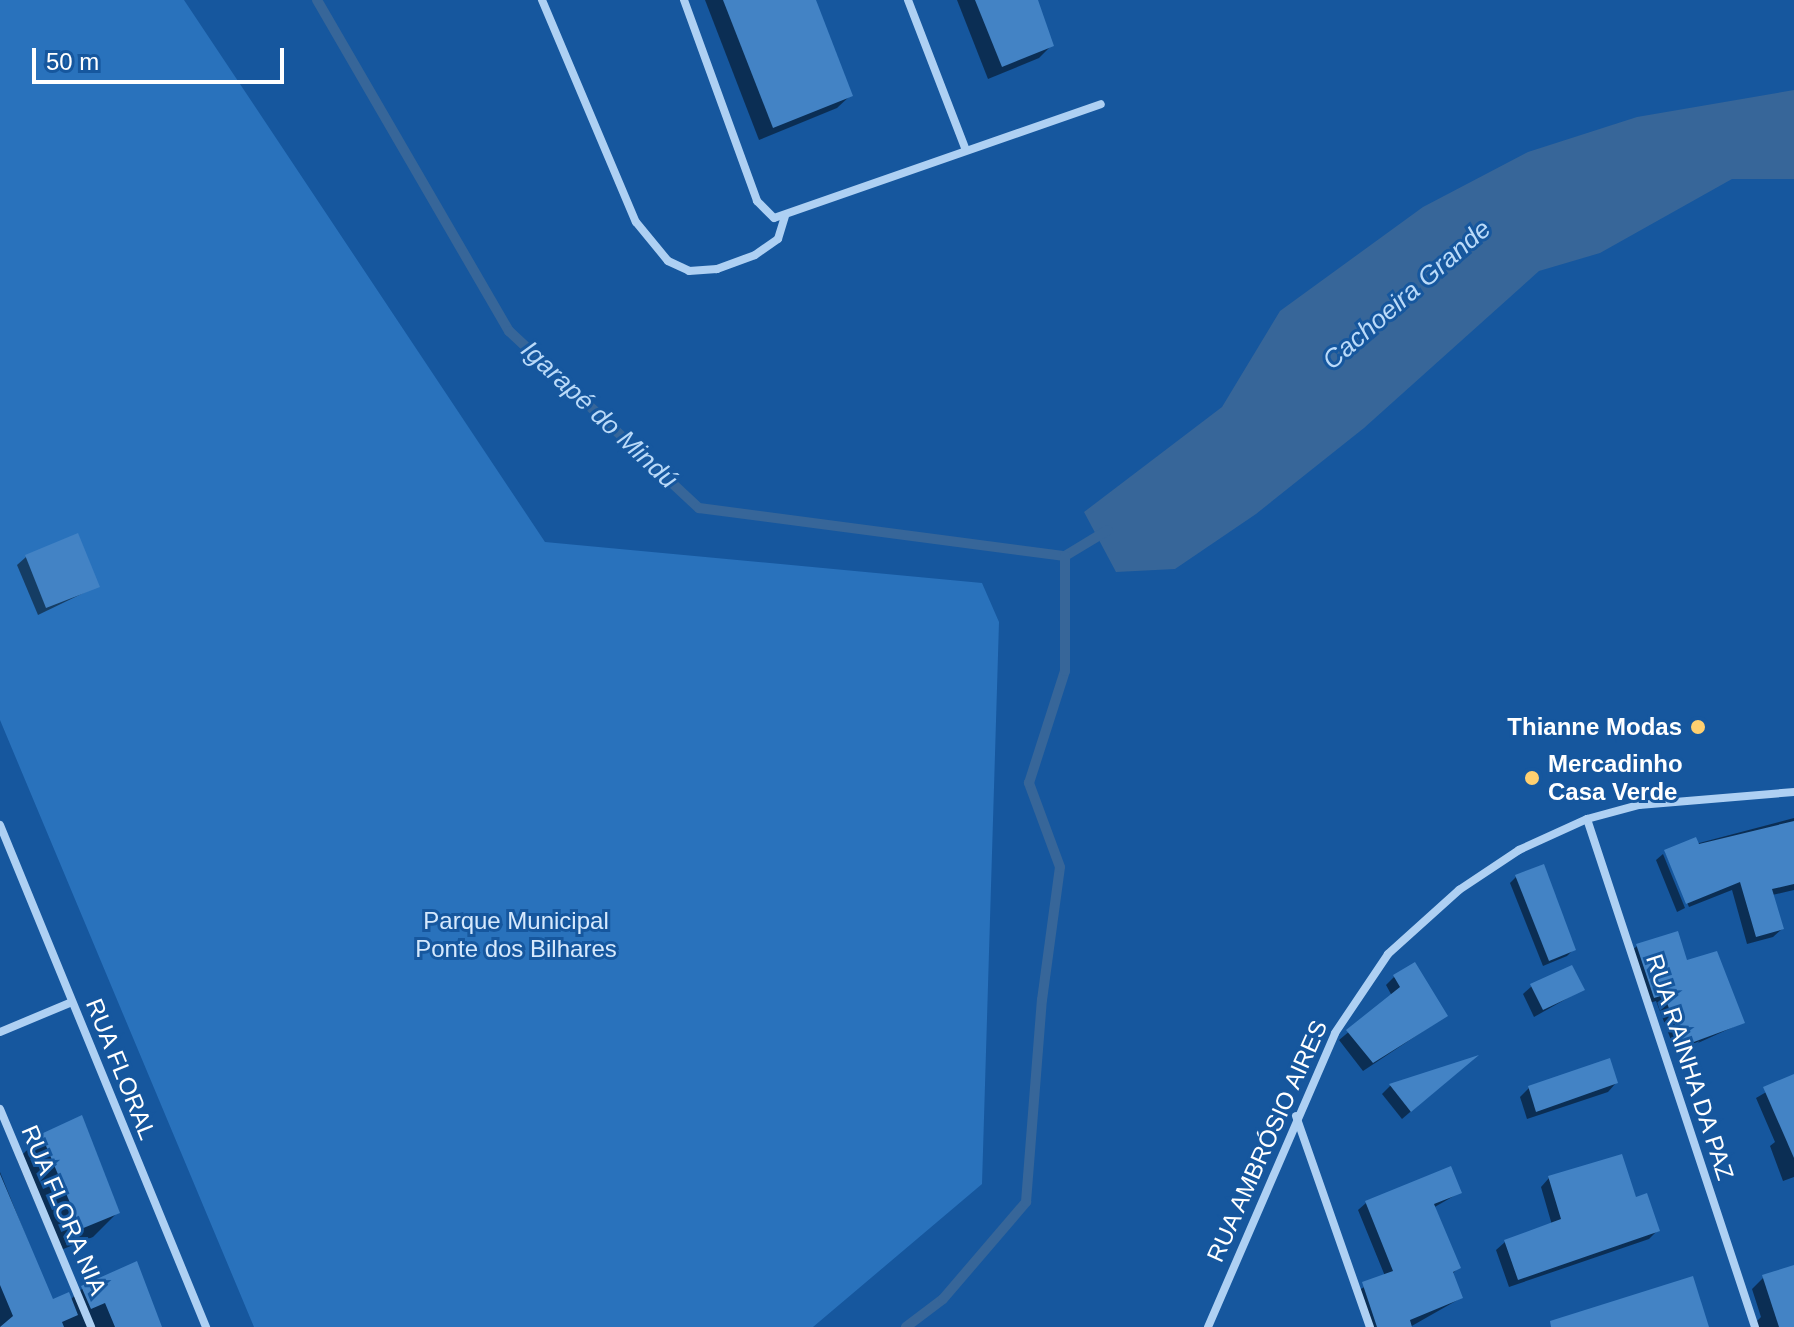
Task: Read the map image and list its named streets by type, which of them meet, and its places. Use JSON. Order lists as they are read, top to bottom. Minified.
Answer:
{"streets":{"street":["RUA RAINHA DA PAZ","RUA FLORAL","RUA AMBRÓSIO AIRES","RUA FLORA NIA"]},"crossings":[["RUA RAINHA DA PAZ","RUA AMBRÓSIO AIRES"]],"water":["Cachoeira Grande","Igarapé do Mindú"],"parks":["Parque Municipal Ponte dos Bilhares"],"places":["Thianne Modas","Mercadinho Casa Verde"],"scale_bar":"50 m"}
